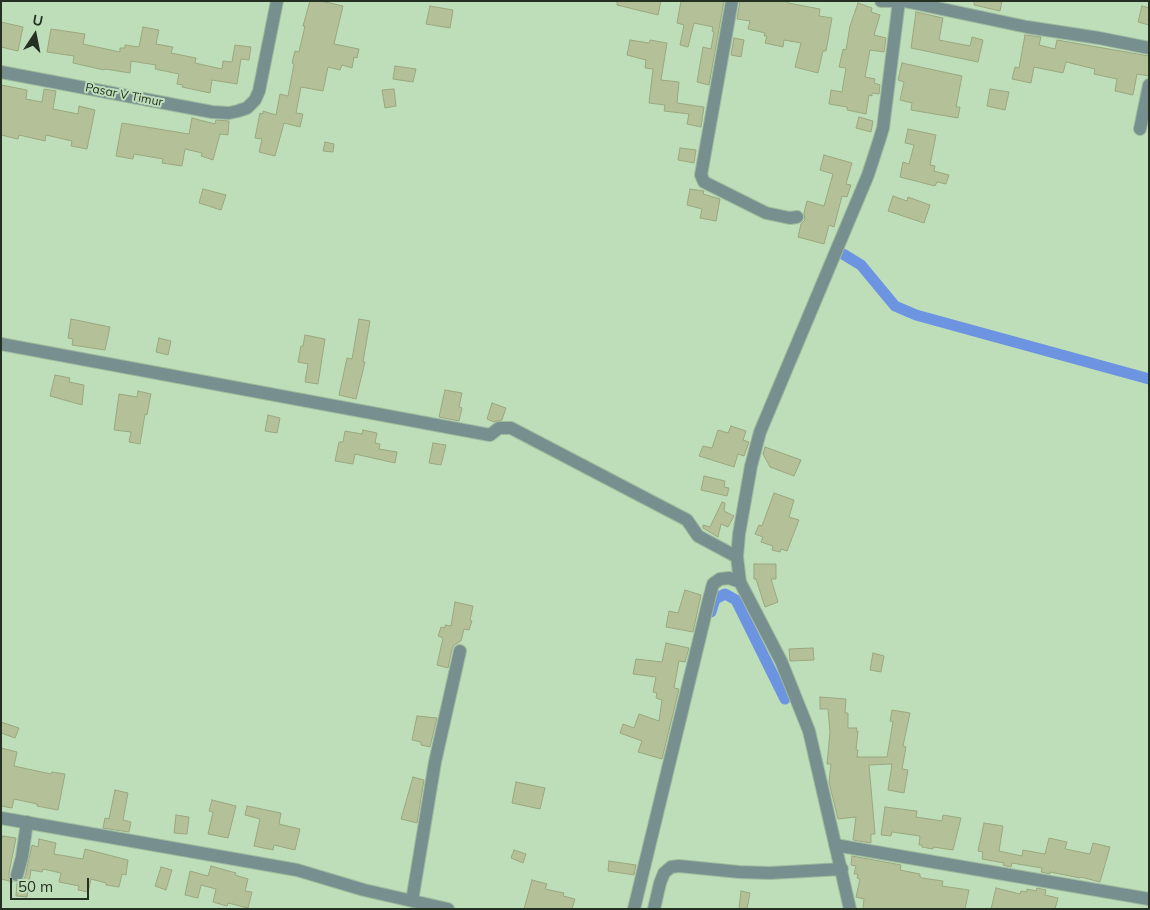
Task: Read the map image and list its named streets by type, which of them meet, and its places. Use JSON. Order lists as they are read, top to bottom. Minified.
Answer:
{"streets":{"street":["Pasar V Timur"]},"scale_bar":"50 m","north":"top"}
